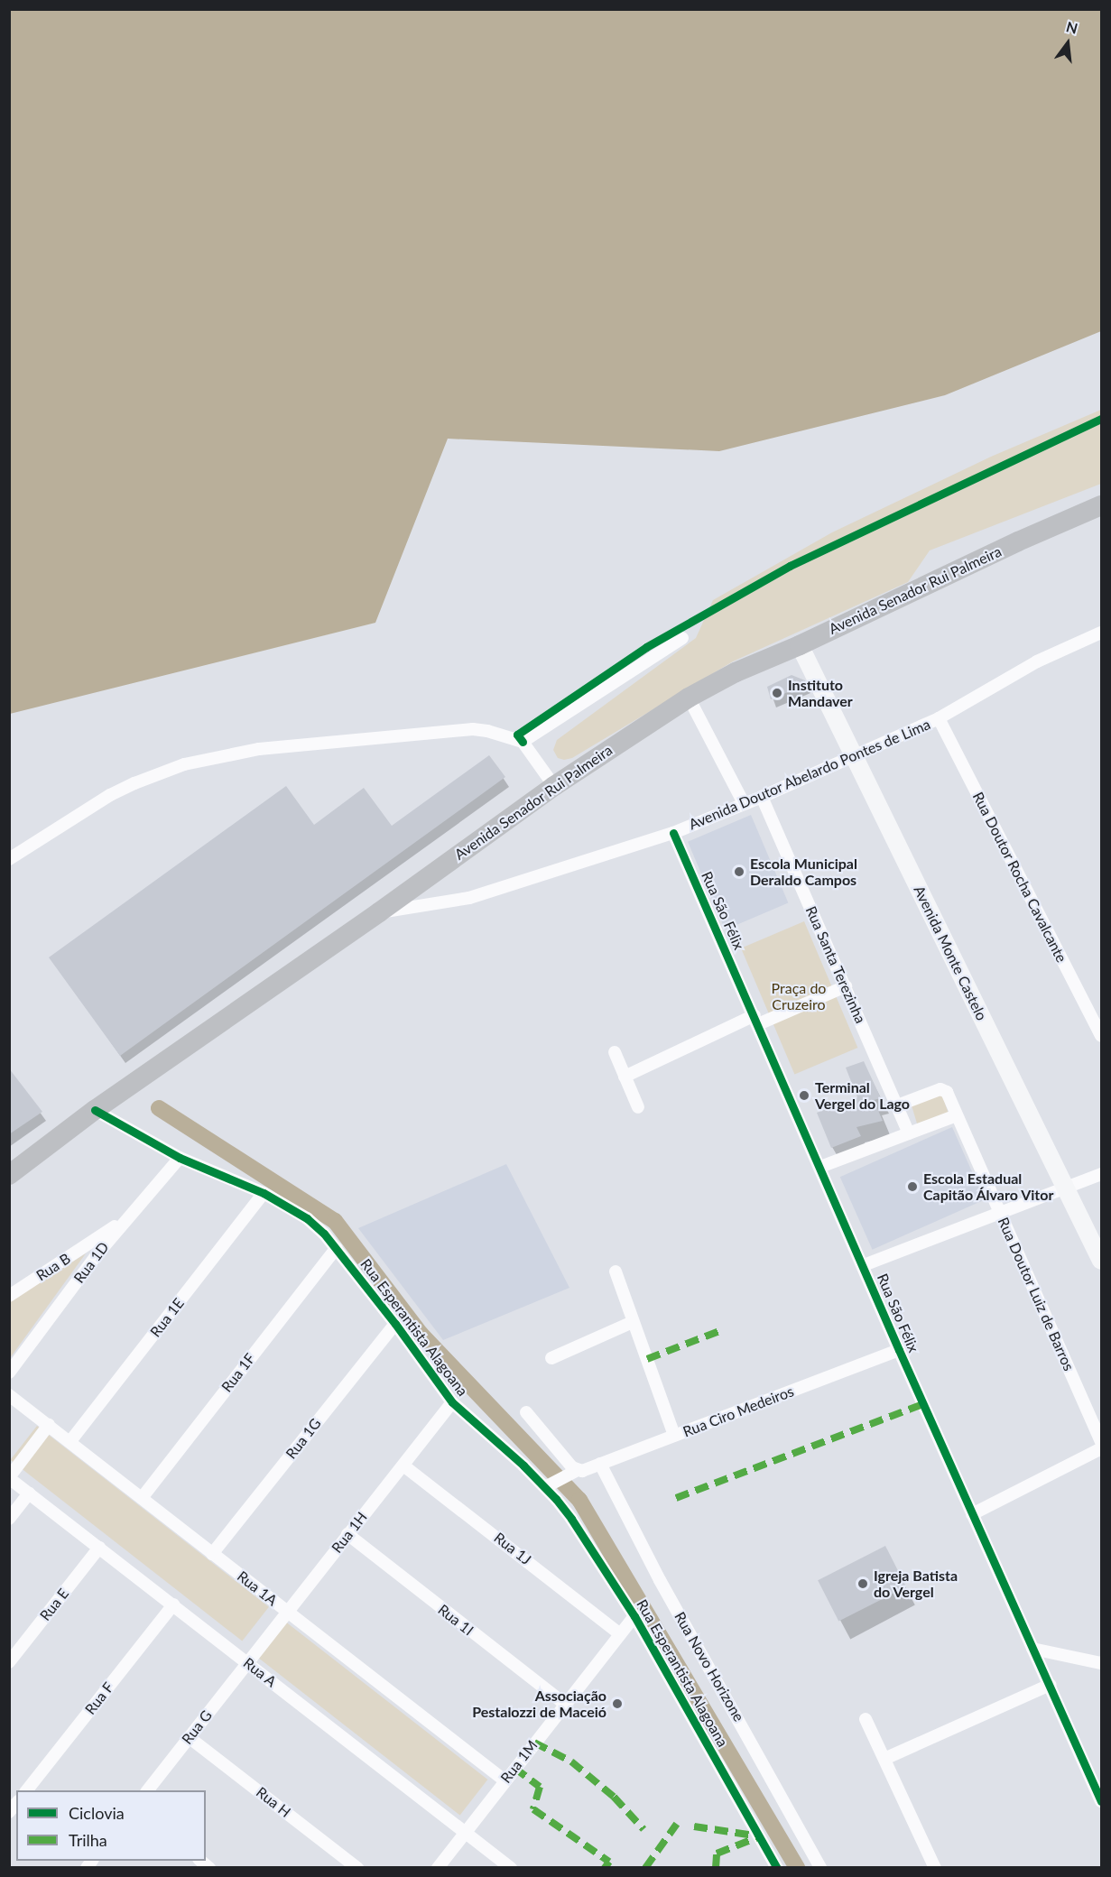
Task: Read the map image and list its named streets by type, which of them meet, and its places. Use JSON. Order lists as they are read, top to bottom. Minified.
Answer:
{"streets":{"main road":["Avenida Senador Rui Palmeira"],"street":["Avenida Doutor Abelardo Pontes de Lima","Rua Doutor Rocha Cavalcante","Rua São Félix","Avenida Monte Castelo","Rua Santa Terezinha","Rua 1D","Rua B","Rua Doutor Luiz de Barros","Rua 1E","Rua Esperantista Alagoana","Rua 1F","Rua Ciro Medeiros","Rua 1G","Rua 1H","Rua 1J","Rua 1A","Rua E","Rua 1I","Rua Novo Horizone","Rua A","Rua F","Rua G","Rua 1M","Rua H"]},"crossings":[["Avenida Senador Rui Palmeira","Avenida Doutor Abelardo Pontes de Lima"],["Avenida Senador Rui Palmeira","Avenida Monte Castelo"],["Avenida Senador Rui Palmeira","Rua Esperantista Alagoana"],["Avenida Doutor Abelardo Pontes de Lima","Rua Doutor Rocha Cavalcante"],["Avenida Doutor Abelardo Pontes de Lima","Rua São Félix"],["Avenida Doutor Abelardo Pontes de Lima","Avenida Monte Castelo"],["Avenida Doutor Abelardo Pontes de Lima","Rua Santa Terezinha"],["Rua São Félix","Rua Ciro Medeiros"],["Rua Santa Terezinha","Rua Doutor Luiz de Barros"],["Rua 1D","Rua B"],["Rua 1D","Rua Esperantista Alagoana"],["Rua 1E","Rua Esperantista Alagoana"],["Rua 1E","Rua 1A"],["Rua Esperantista Alagoana","Rua 1F"],["Rua Esperantista Alagoana","Rua Ciro Medeiros"],["Rua Esperantista Alagoana","Rua 1G"],["Rua Esperantista Alagoana","Rua 1H"],["Rua Esperantista Alagoana","Rua 1M"],["Rua 1F","Rua 1A"],["Rua Ciro Medeiros","Rua Novo Horizone"],["Rua 1G","Rua 1A"],["Rua 1H","Rua 1J"],["Rua 1H","Rua 1A"],["Rua 1H","Rua 1I"],["Rua 1H","Rua A"],["Rua 1H","Rua G"],["Rua 1J","Rua 1M"],["Rua 1A","Rua 1M"],["Rua E","Rua A"],["Rua 1I","Rua 1M"],["Rua A","Rua F"],["Rua A","Rua G"],["Rua A","Rua 1M"],["Rua G","Rua H"]],"parks":["Praça do Cruzeiro"],"places":["Instituto Mandaver","Escola Municipal Deraldo Campos","Terminal Vergel do Lago","Escola Estadual Capitão Álvaro Vitor","Igreja Batista do Vergel","Associação Pestalozzi de Maceió"],"legend":["Ciclovia","Trilha"],"north":"top"}
